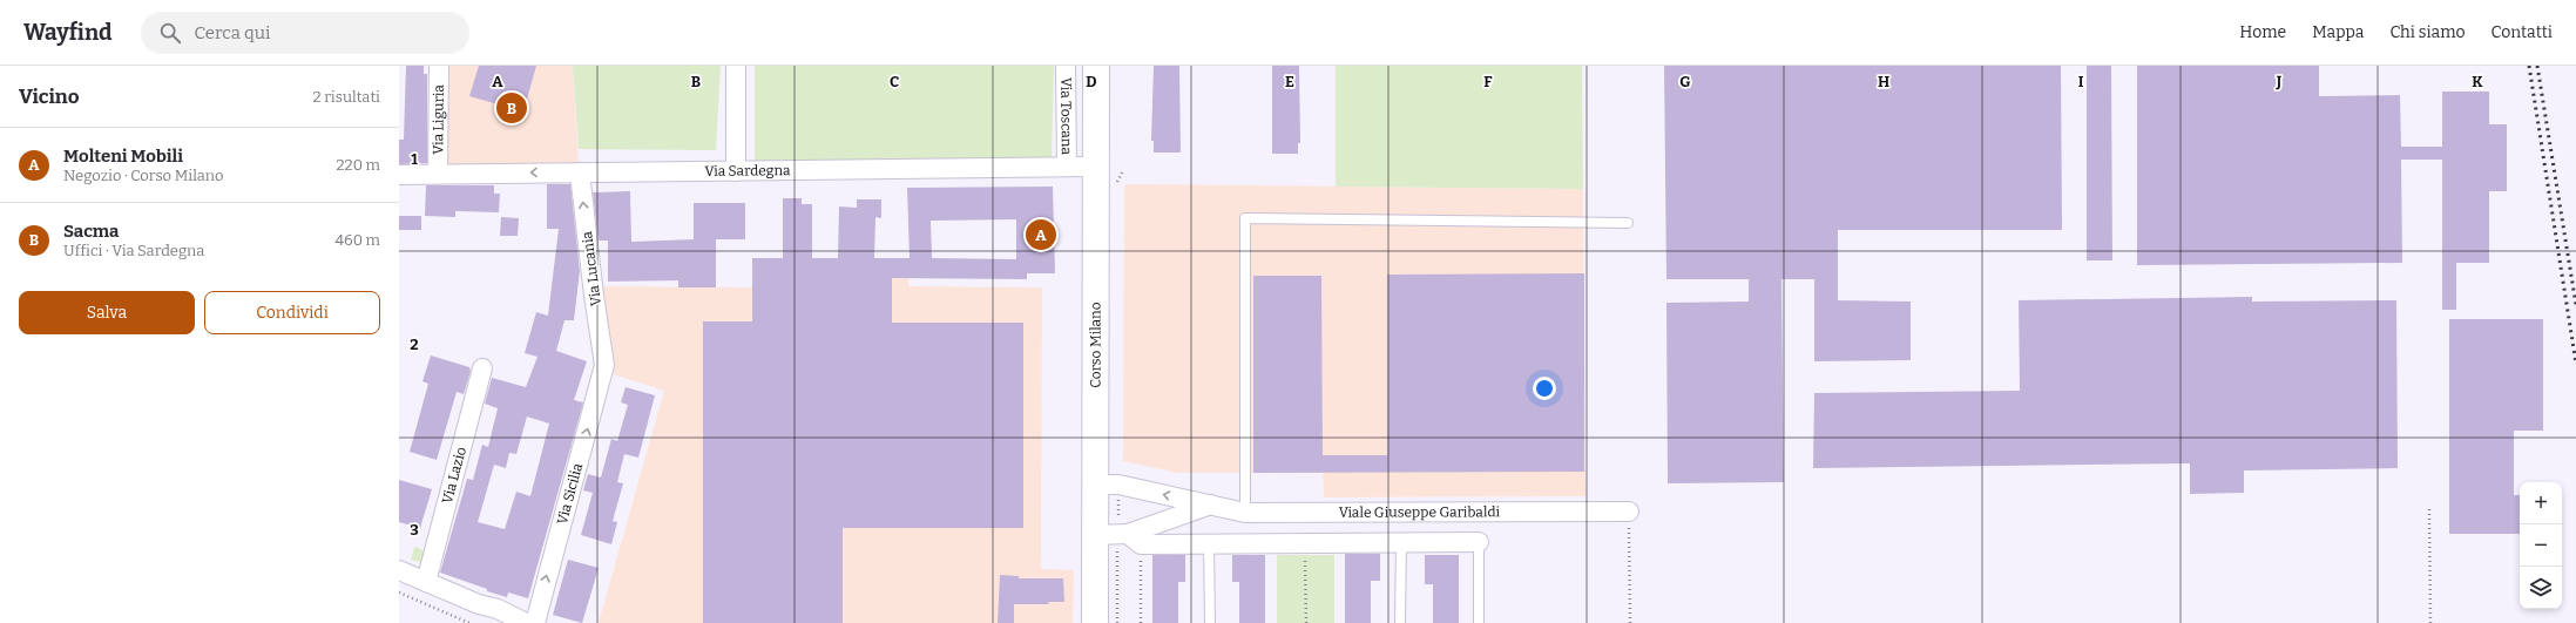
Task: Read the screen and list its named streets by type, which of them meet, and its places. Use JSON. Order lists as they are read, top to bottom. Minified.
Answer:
{"streets":{"main road":["Corso Milano"],"street":["Via Toscana","Via Liguria","Via Sardegna","Via Lucania","Via Lazio","Via Sicilia","Viale Giuseppe Garibaldi"]},"crossings":[["Via Toscana","Via Sardegna"],["Via Liguria","Via Sardegna"],["Via Sardegna","Via Lucania"],["Via Sardegna","Corso Milano"],["Via Lucania","Via Sicilia"],["Corso Milano","Viale Giuseppe Garibaldi"]],"one_way":["Via Lucania","Via Sicilia"],"page":{"header":"Wayfind","search":"Cerca qui","nav":["Home","Mappa","Chi siamo","Contatti"],"heading":["Vicino","2 risultati"],"pins":["B","A"],"list":[{"mark":"A","name":"Molteni Mobili","note":"Negozio · Corso Milano","value":"220 m"},{"mark":"B","name":"Sacma","note":"Uffici · Via Sardegna","value":"460 m"}],"buttons":["Salva","Condividi"],"map_buttons":["+","−"]},"grid":{"columns":["A","B","C","D","E","F","G","H","I","J","K"],"rows":["1","2","3"]}}
